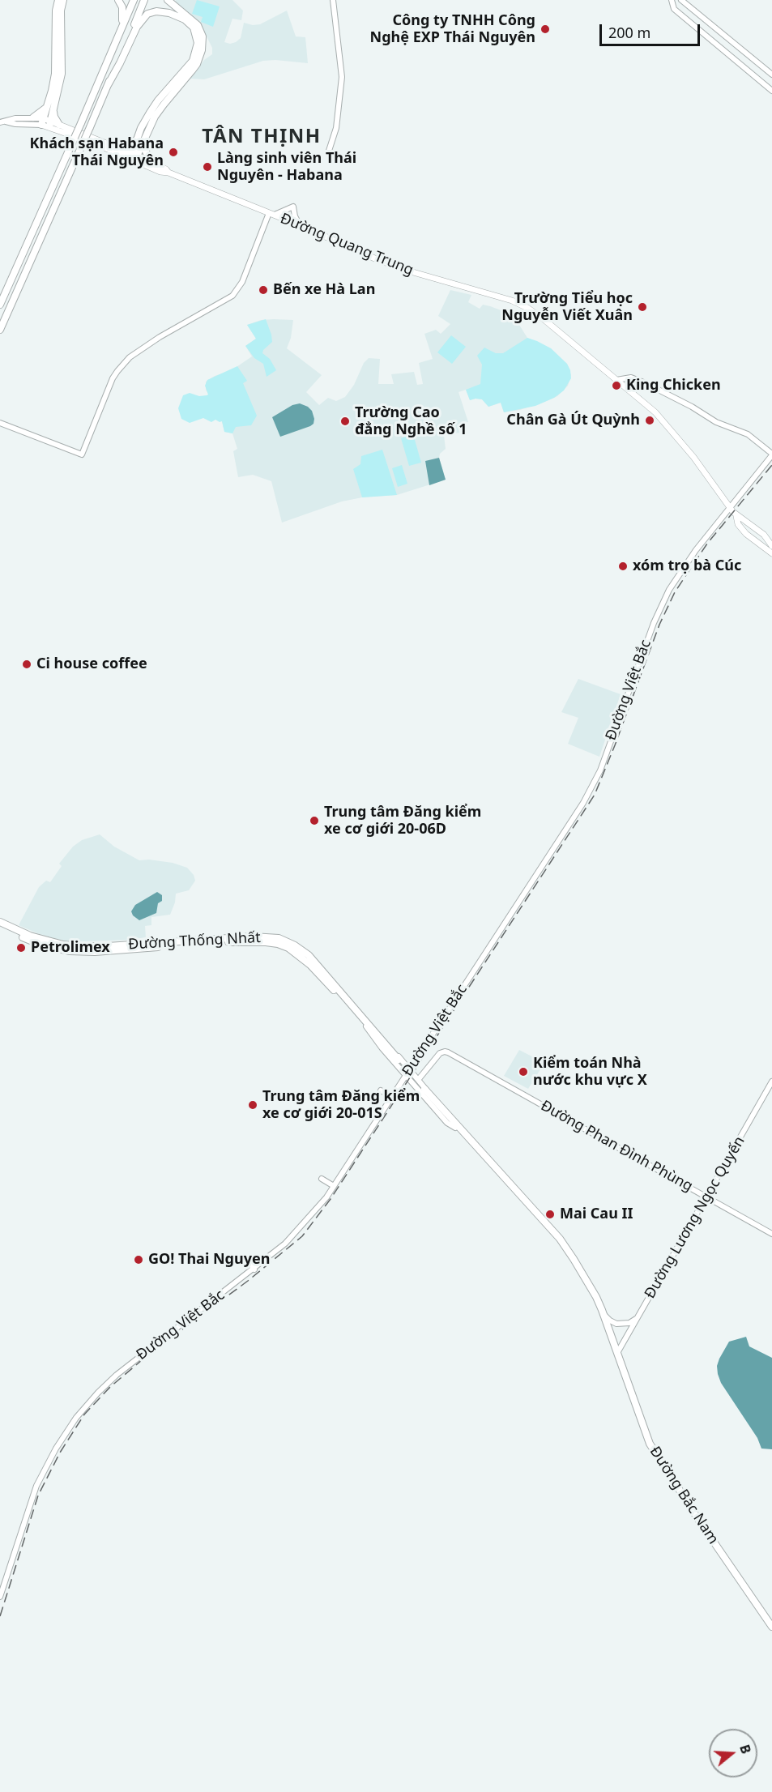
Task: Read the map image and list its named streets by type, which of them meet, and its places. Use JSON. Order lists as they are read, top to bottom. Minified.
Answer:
{"streets":{"highway":["Đường Thống Nhất","Đường Bắc Nam"],"main road":["Đường Quang Trung"],"street":["Đường Việt Bắc","Đường Phan Đình Phùng","Đường Lương Ngọc Quyến"]},"crossings":[["Đường Quang Trung","Đường Việt Bắc"],["Đường Phan Đình Phùng","Đường Lương Ngọc Quyến"],["Đường Lương Ngọc Quyến","Đường Bắc Nam"]],"districts":["TÂN THỊNH"],"places":["Công ty TNHH Công Nghệ EXP Thái Nguyên","Khách sạn Habana Thái Nguyên","Làng sinh viên Thái Nguyên - Habana","Bến xe Hà Lan","Trường Tiểu học Nguyễn Viết Xuân","King Chicken","Chân Gà Út Quỳnh","Trường Cao đẳng Nghề số 1","xóm trọ bà Cúc","Ci house coffee","Trung tâm Đăng kiểm xe cơ giới 20-06D","Petrolimex","Kiểm toán Nhà nước khu vực X","Trung tâm Đăng kiểm xe cơ giới 20-01S","Mai Cau II","GO! Thai Nguyen"],"scale_bar":"200 m","north":"right"}
